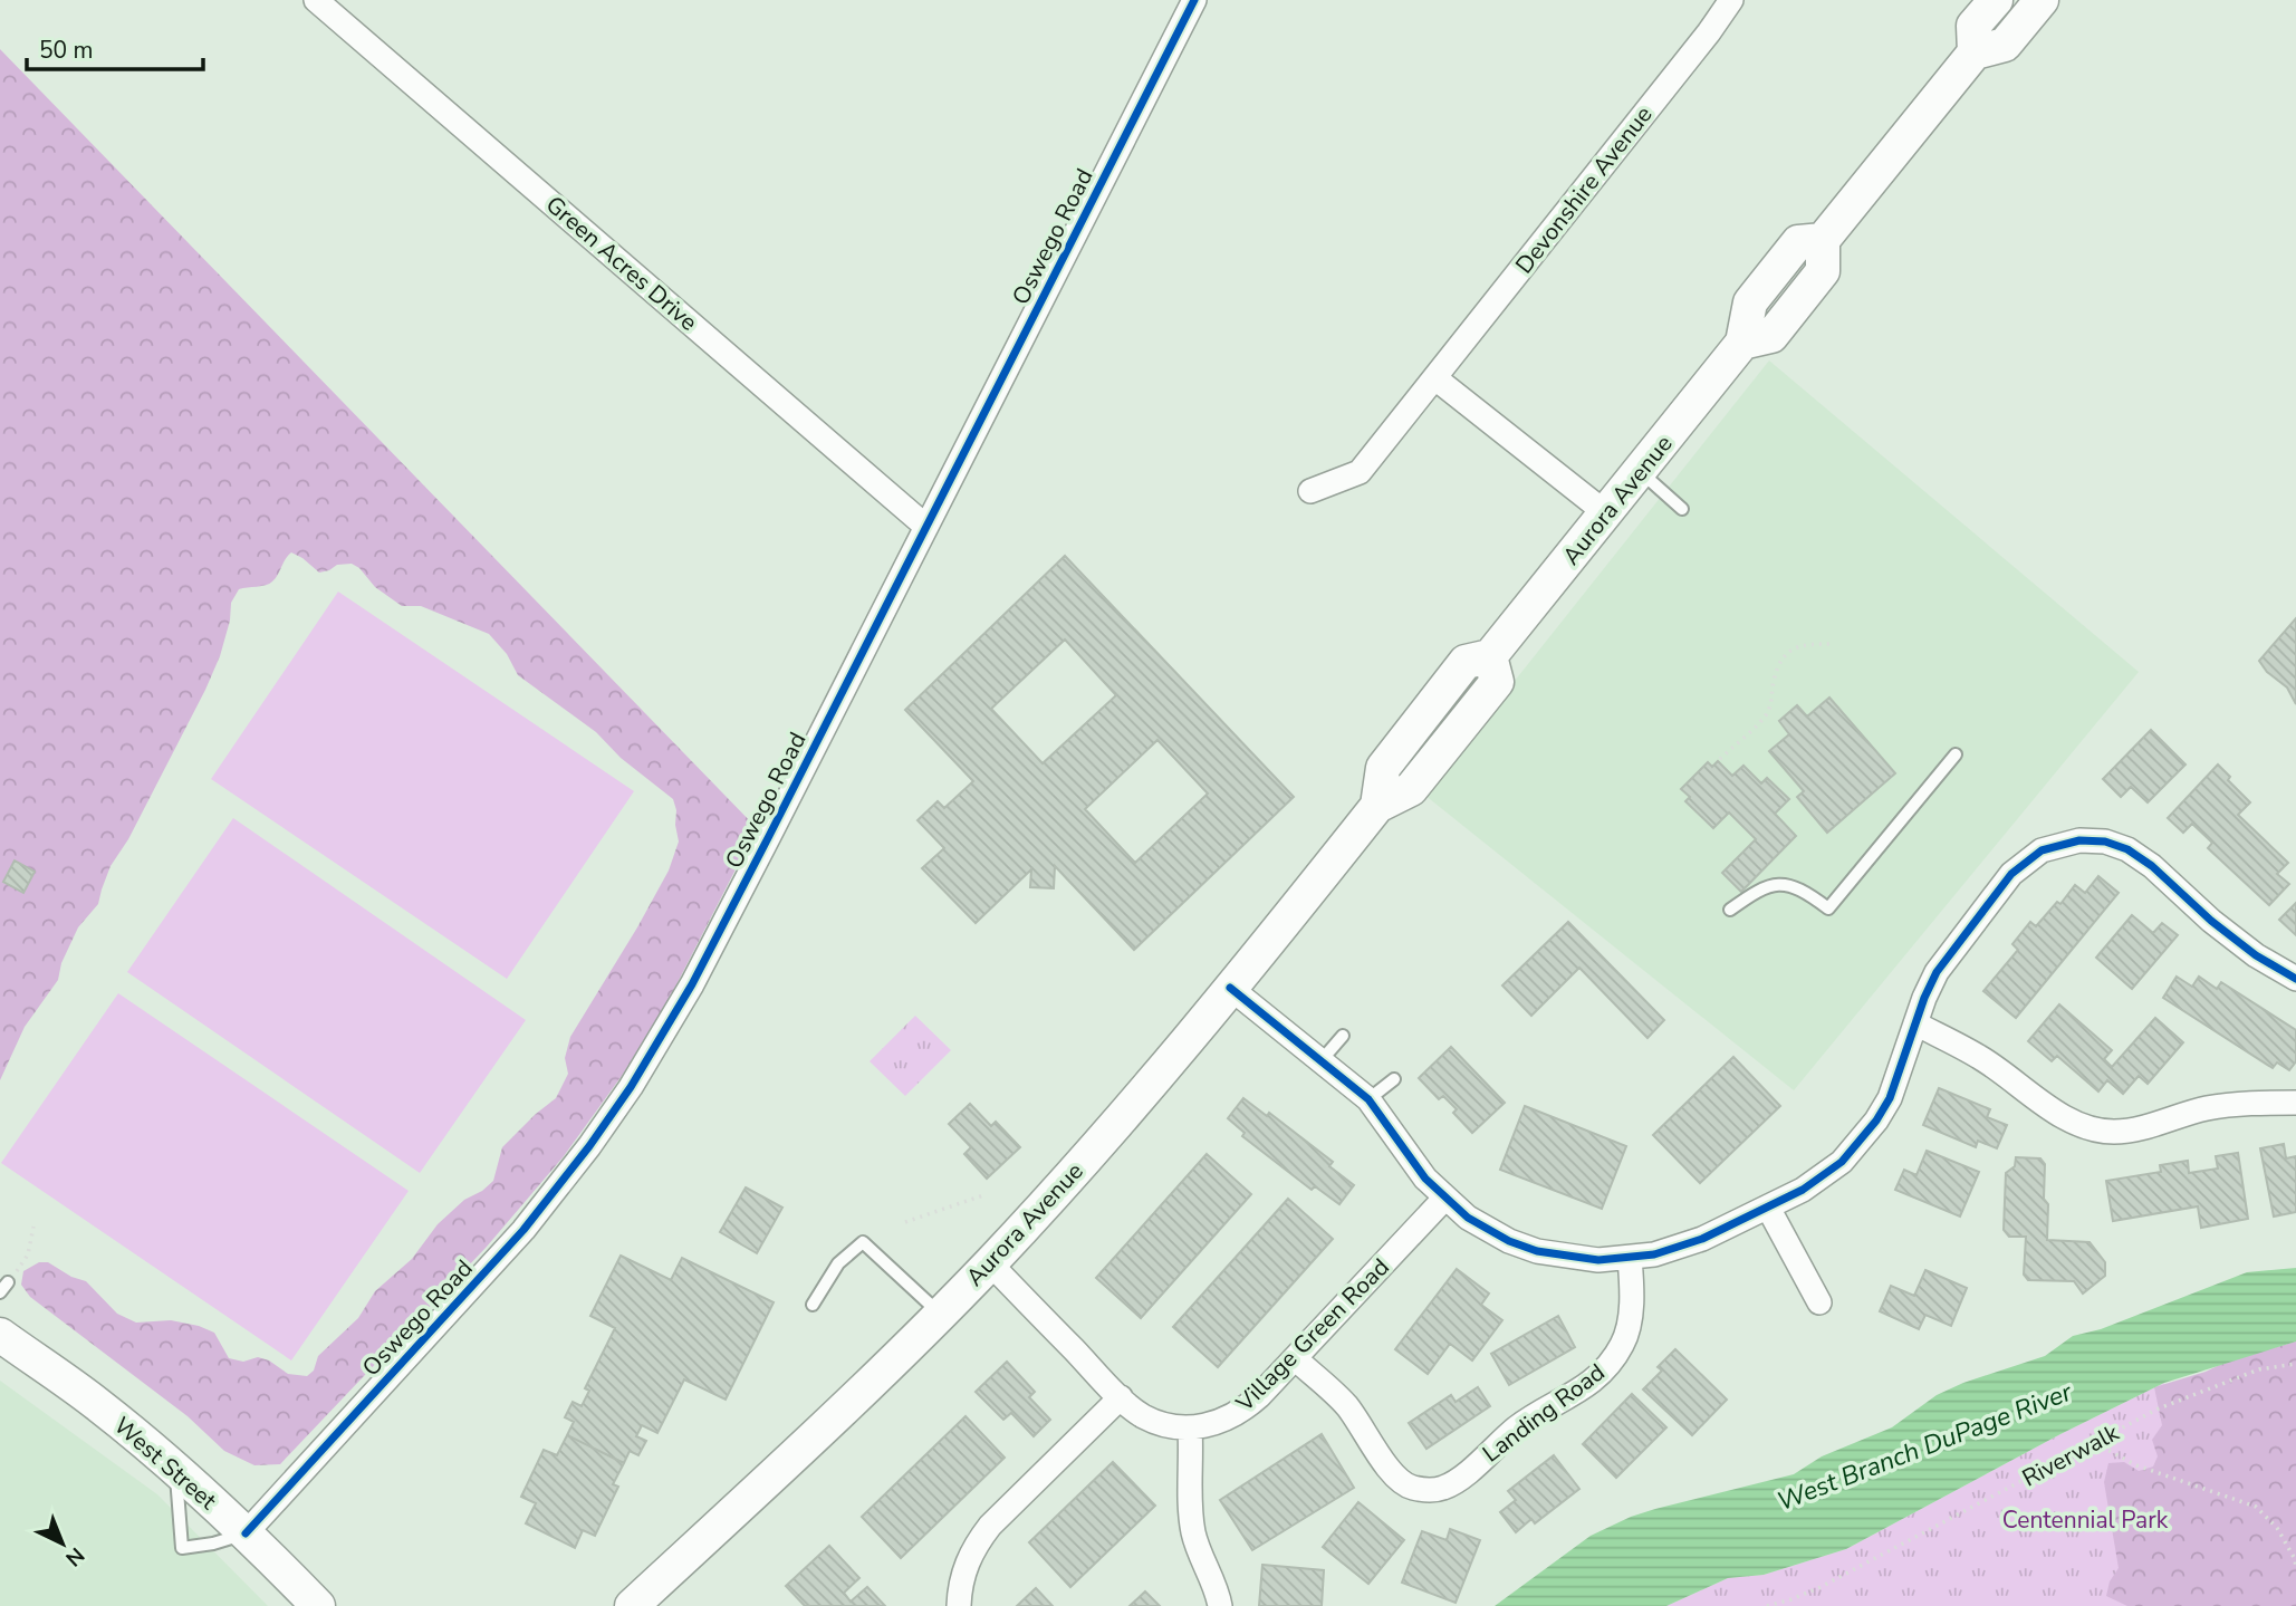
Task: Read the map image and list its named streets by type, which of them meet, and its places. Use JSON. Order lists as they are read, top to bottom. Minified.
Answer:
{"streets":{"main road":["Aurora Avenue","West Street"],"street":["Devonshire Avenue","Oswego Road","Green Acres Drive","Village Green Road","Landing Road"],"path":["Riverwalk"]},"crossings":[["Oswego Road","Green Acres Drive"],["Oswego Road","West Street"],["Aurora Avenue","Village Green Road"],["Village Green Road","Landing Road"]],"water":["West Branch DuPage River"],"parks":["Centennial Park"],"scale_bar":"50 m","north":"bottom right"}
